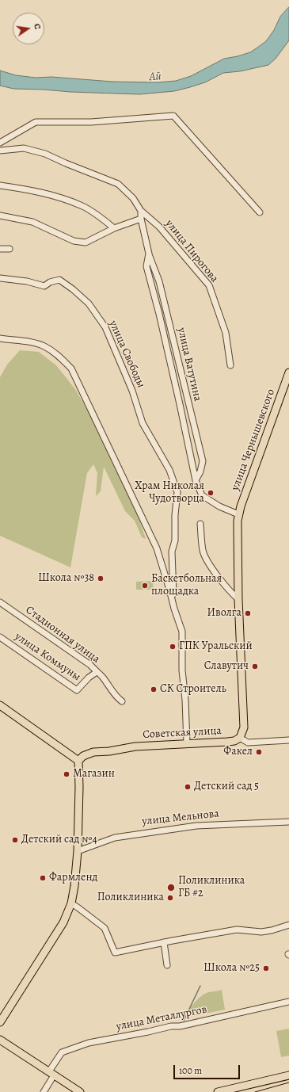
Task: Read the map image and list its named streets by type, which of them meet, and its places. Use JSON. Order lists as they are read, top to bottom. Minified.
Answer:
{"streets":{"main road":["улица Чернышевского","Советская улица"],"street":["улица Пирогова","улица Свободы","улица Ватутина","Стадионная улица","улица Коммуны","улица Мельнова","улица Металлургов"]},"crossings":[["улица Пирогова","улица Ватутина"],["улица Ватутина","улица Чернышевского"],["улица Чернышевского","Советская улица"],["Стадионная улица","улица Коммуны"]],"water":["Ай"],"places":["Храм Николая Чудотворца","Школа №38","Баскетбольная площадка","Иволга","ГПК Уральский","Славутич","СК Строитель","Факел","Магазин","Детский сад 5","Детский сад №4","Фармленд","Поликлиника ГБ #2","Поликлиника","Школа №25"],"scale_bar":"100 m","north":"right"}
